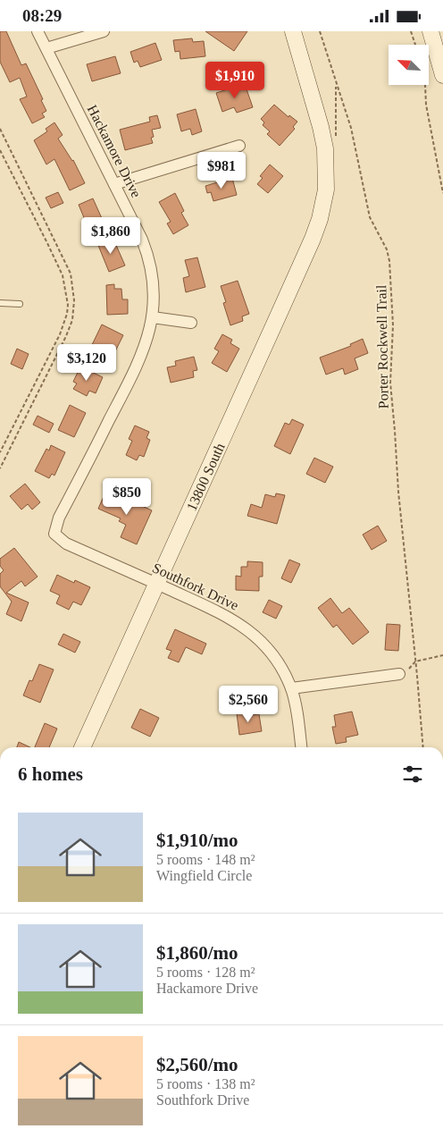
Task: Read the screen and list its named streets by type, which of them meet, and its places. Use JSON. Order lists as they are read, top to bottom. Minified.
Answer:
{"streets":{"main road":["13800 South"],"street":["Hackamore Drive","Southfork Drive"],"path":["Porter Rockwell Trail"]},"crossings":[["Hackamore Drive","Southfork Drive"],["13800 South","Southfork Drive"]],"north":"top left","page":{"status":"08:29","price":["$1,910","$981","$1,860","$3,120","$850","$2,560"],"heading":"6 homes","list":[{"name":"$1,910/mo","note":"5 rooms · 148 m² · Wingfield Circle"},{"name":"$1,860/mo","note":"5 rooms · 128 m² · Hackamore Drive"},{"name":"$2,560/mo","note":"5 rooms · 138 m² · Southfork Drive"}]}}
